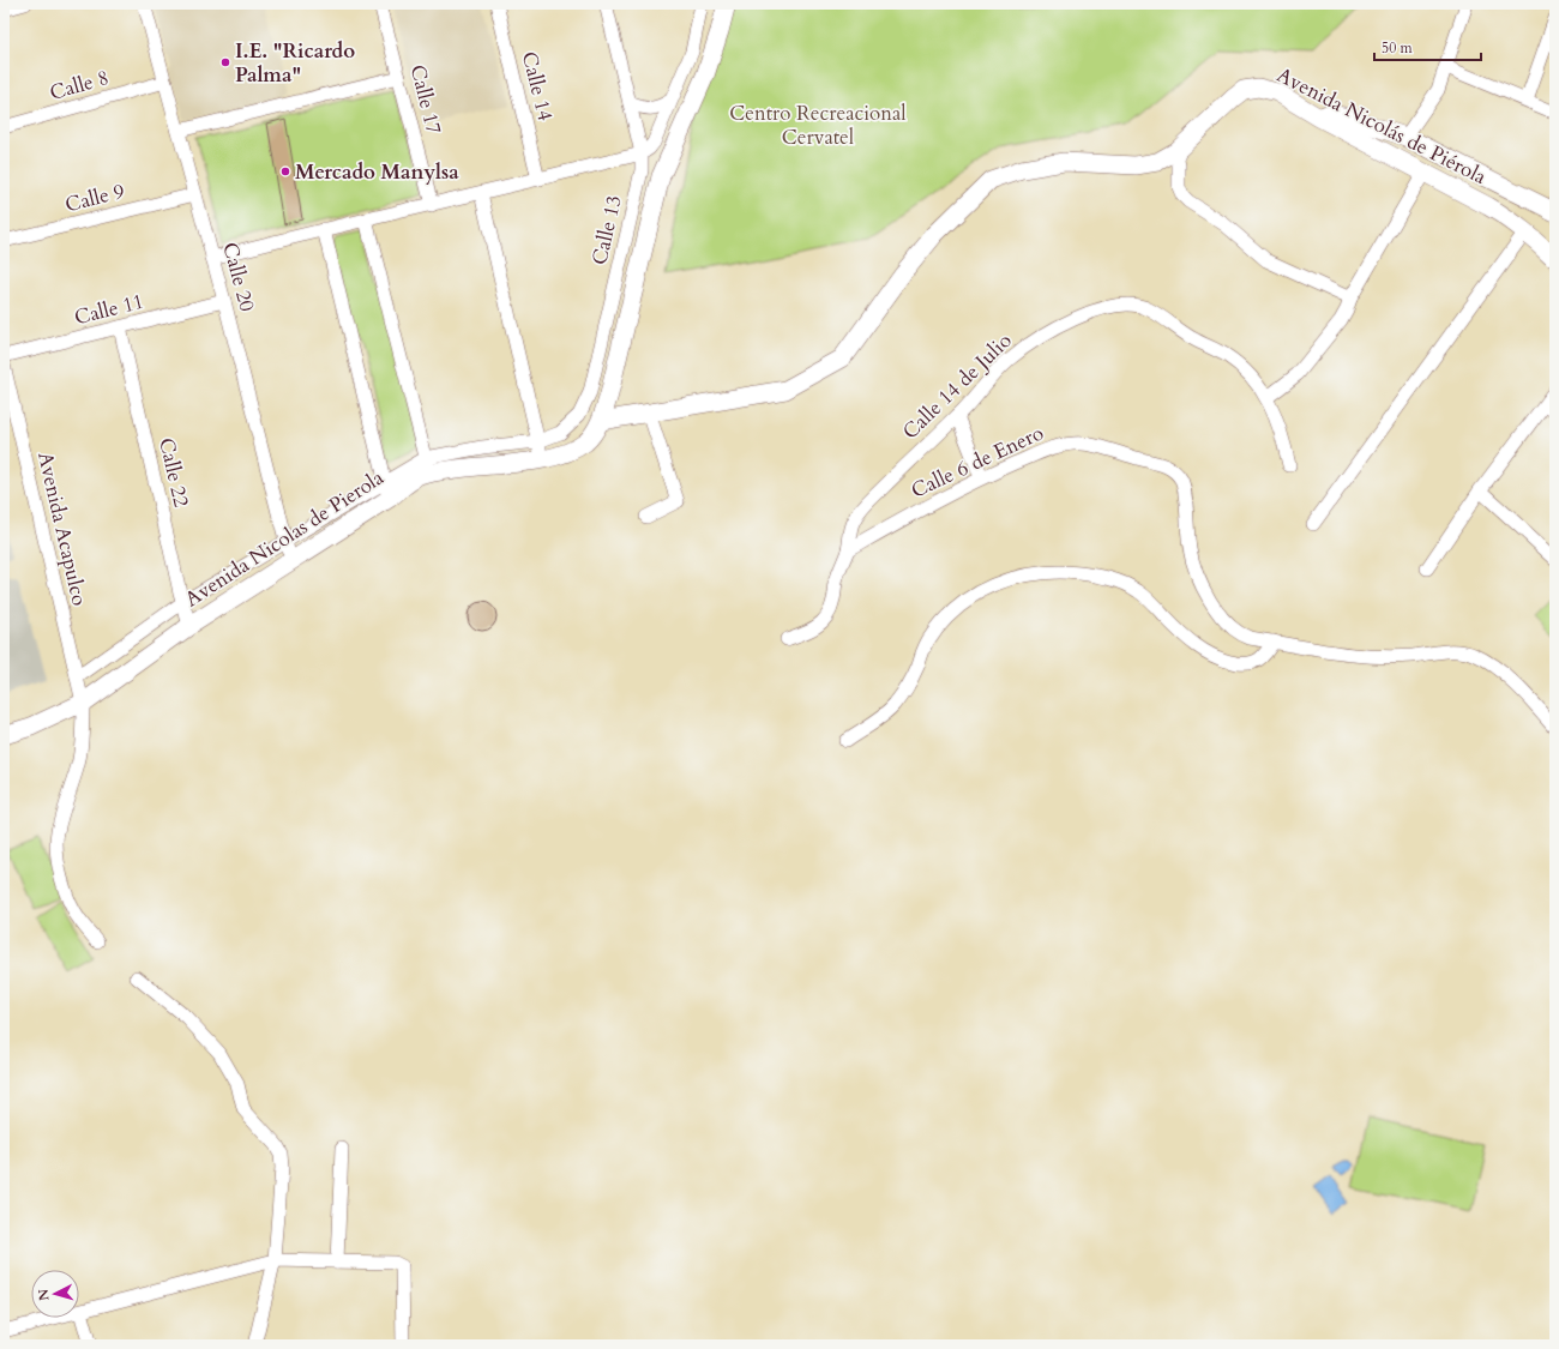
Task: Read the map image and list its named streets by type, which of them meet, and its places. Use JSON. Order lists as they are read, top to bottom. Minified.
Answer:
{"streets":{"street":["Calle 8","Calle 14","Calle 17","Avenida Nicolás de Piérola","Calle 9","Calle 13","Calle 20","Calle 11","Calle 14 de Julio","Calle 6 de Enero","Calle 22","Avenida Acapulco","Avenida Nicolas de Pierola"]},"crossings":[["Calle 8","Calle 20"],["Avenida Nicolás de Piérola","Avenida Nicolas de Pierola"],["Calle 9","Calle 20"],["Calle 13","Avenida Nicolas de Pierola"],["Calle 20","Calle 11"],["Calle 20","Avenida Nicolas de Pierola"],["Calle 11","Calle 22"],["Calle 14 de Julio","Calle 6 de Enero"],["Calle 22","Avenida Nicolas de Pierola"],["Avenida Acapulco","Avenida Nicolas de Pierola"]],"parks":["Centro Recreacional Cervatel"],"places":["I.E. \"Ricardo Palma\"","Mercado Manylsa"],"scale_bar":"50 m","north":"left"}
